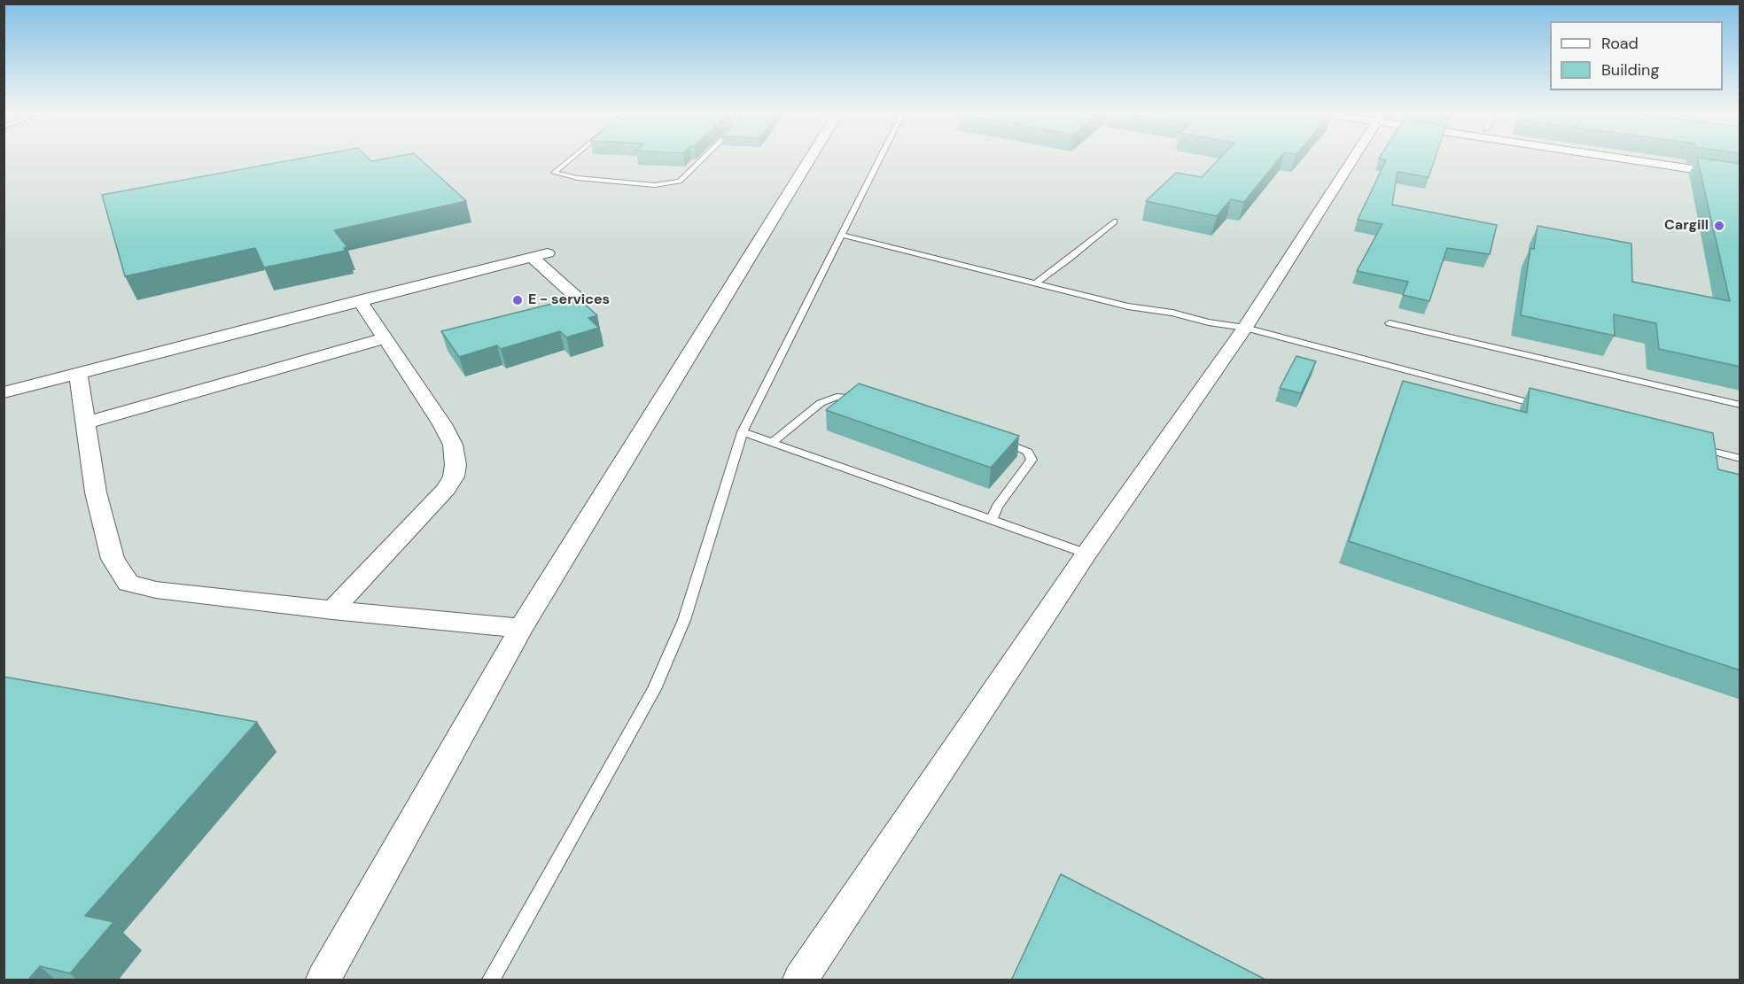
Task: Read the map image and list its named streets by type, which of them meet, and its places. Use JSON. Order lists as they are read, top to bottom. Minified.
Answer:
{"places":["Cargill","E - services"],"legend":["Road","Building"]}
